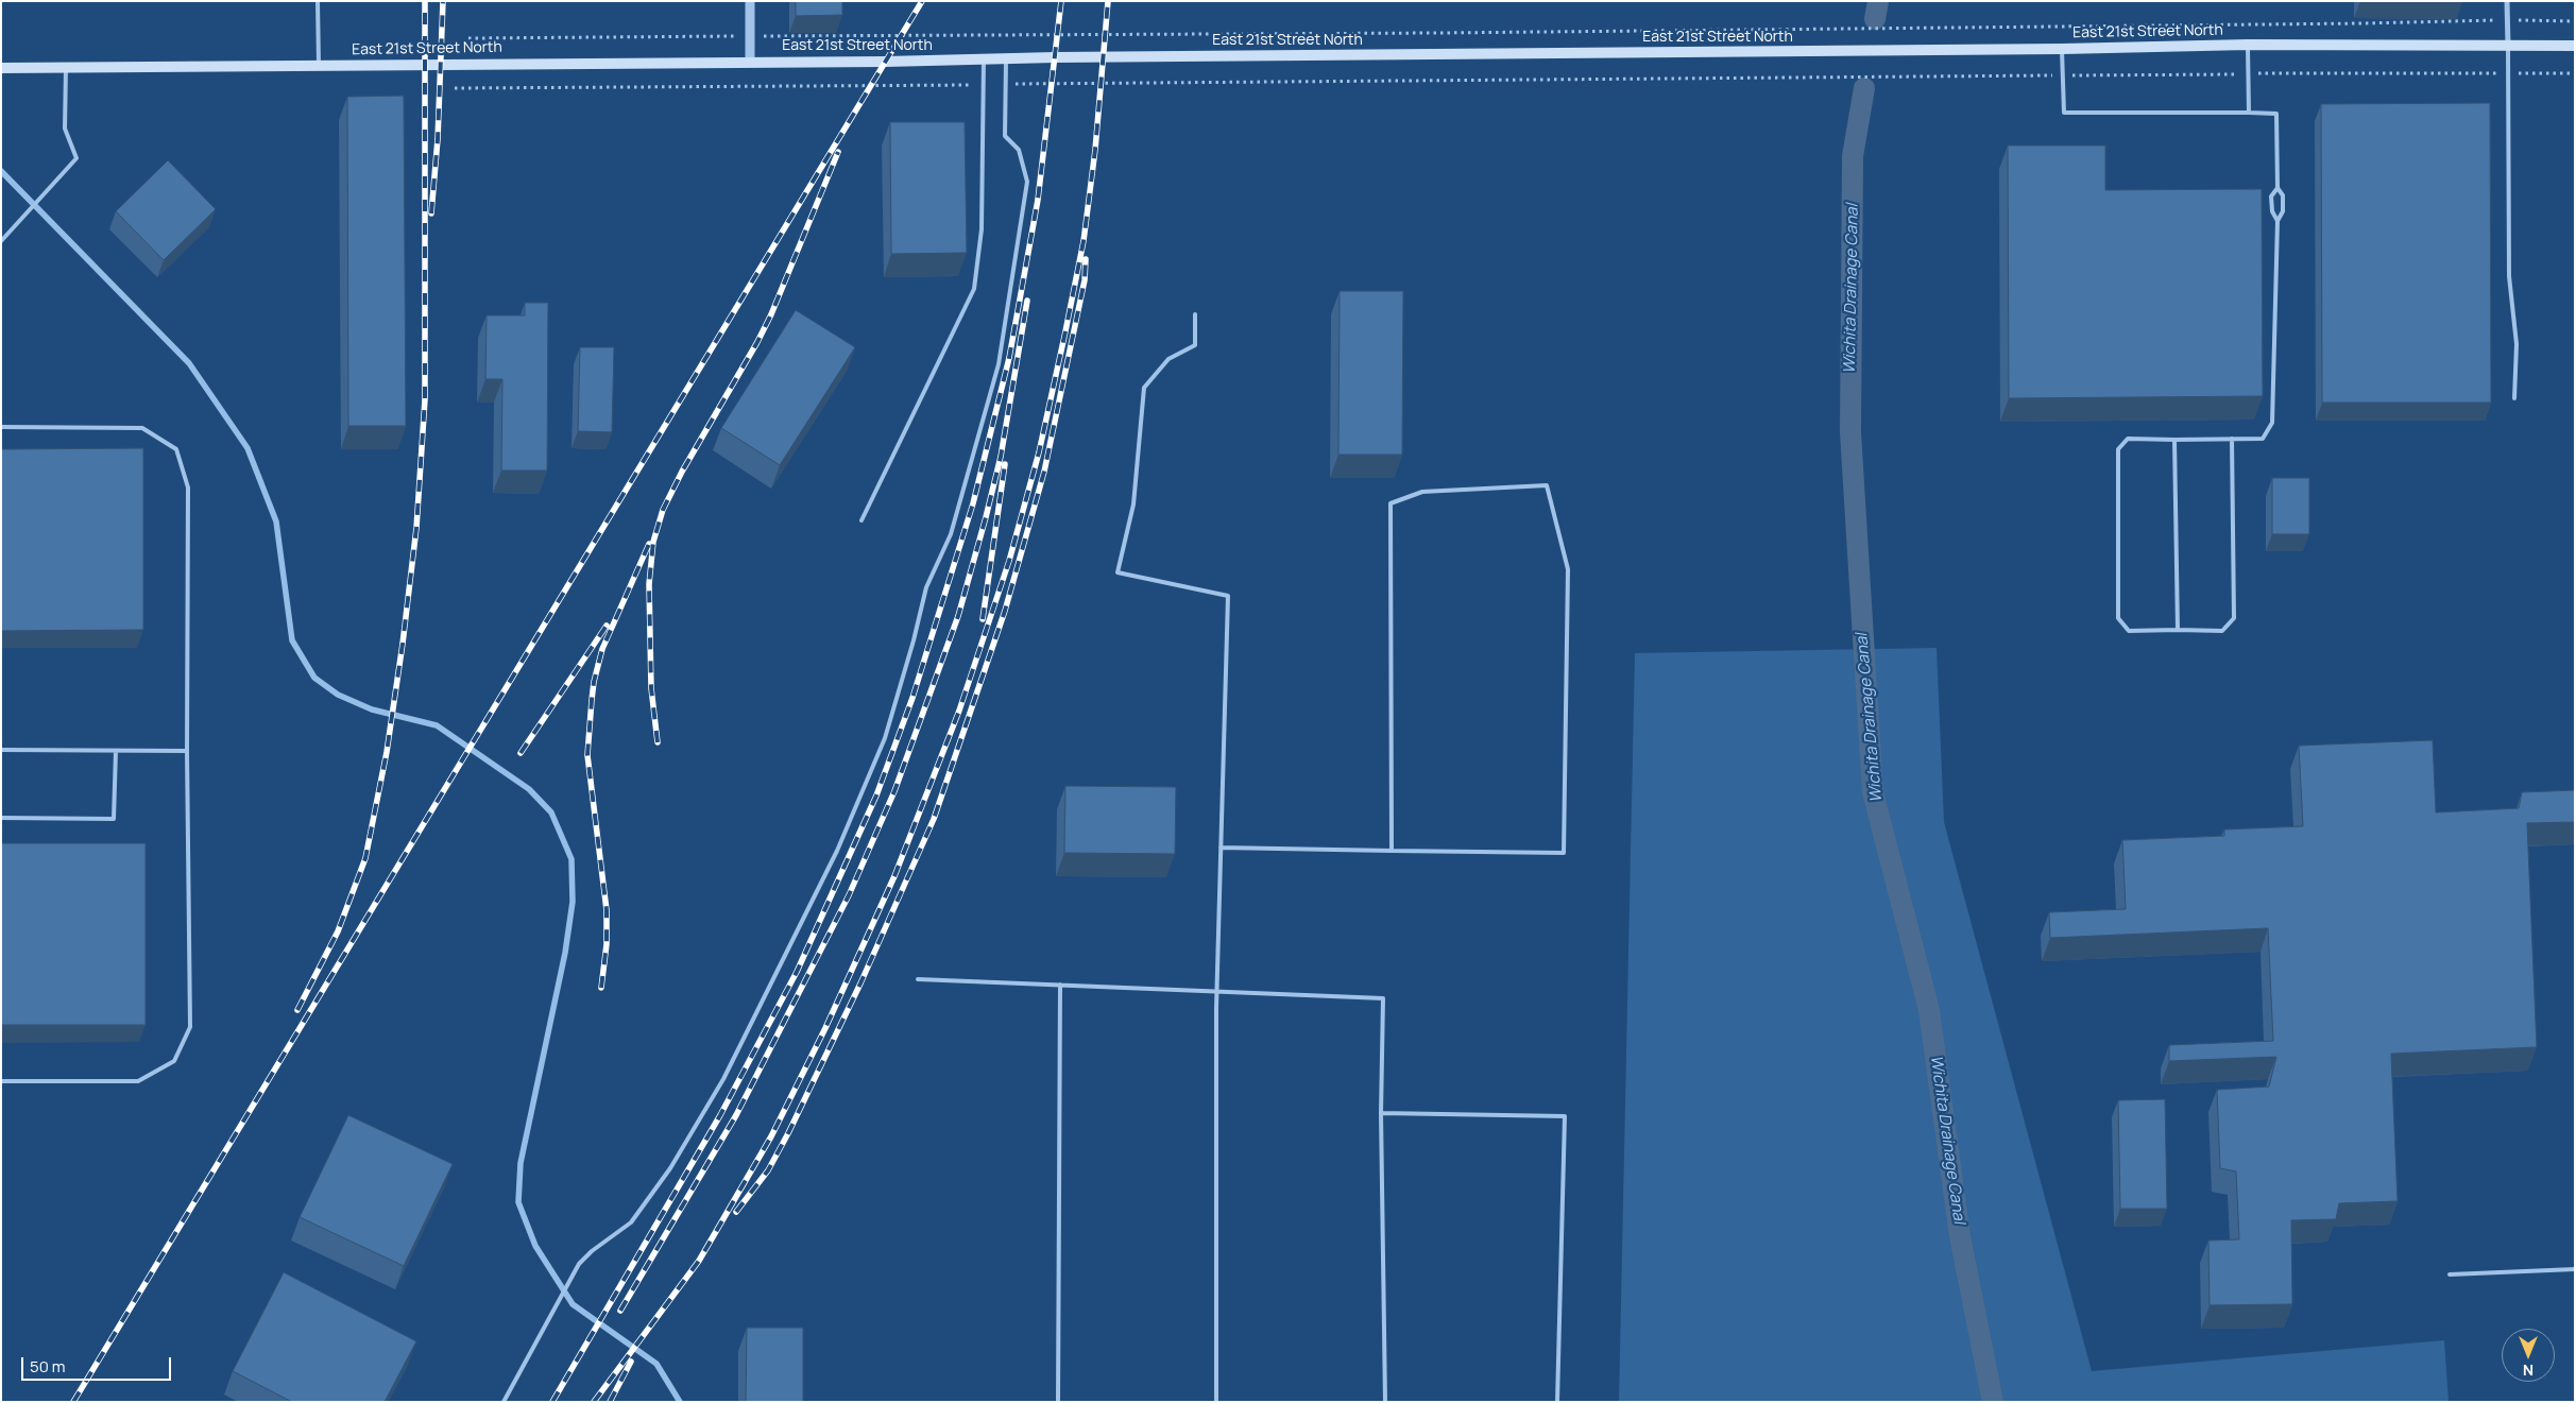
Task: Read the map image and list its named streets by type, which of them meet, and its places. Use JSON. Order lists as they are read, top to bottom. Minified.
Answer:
{"streets":{"main road":["East 21st Street North"]},"water":["Wichita Drainage Canal"],"scale_bar":"50 m","north":"bottom"}
